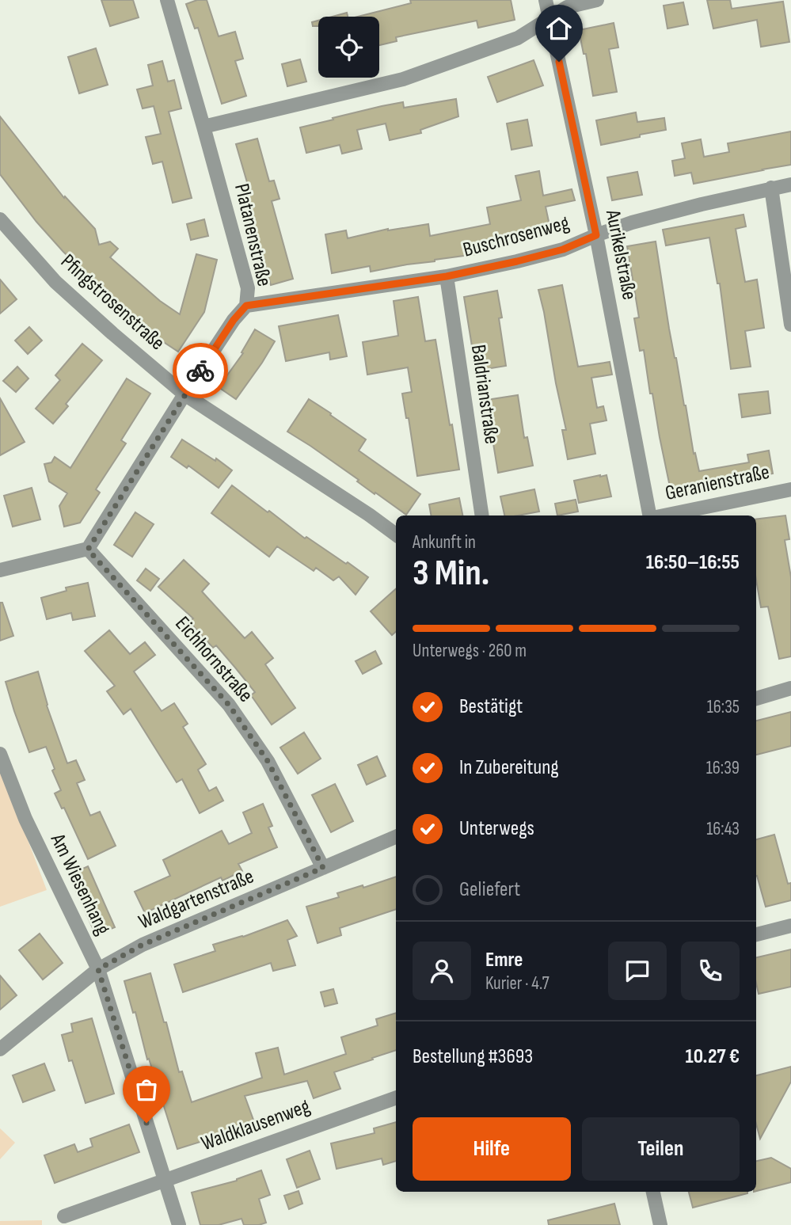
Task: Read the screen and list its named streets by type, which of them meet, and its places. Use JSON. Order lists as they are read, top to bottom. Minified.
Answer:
{"streets":{"street":["Platanenstraße","Buschrosenweg","Aurikelstraße","Pfingstrosenstraße","Baldrianstraße","Geranienstraße","Eichhornstraße","Am Wiesenhang","Waldgartenstraße","Waldklausenweg"]},"crossings":[["Platanenstraße","Buschrosenweg"],["Platanenstraße","Pfingstrosenstraße"],["Platanenstraße","Eichhornstraße"],["Buschrosenweg","Aurikelstraße"],["Buschrosenweg","Baldrianstraße"],["Eichhornstraße","Waldgartenstraße"],["Am Wiesenhang","Waldgartenstraße"],["Am Wiesenhang","Waldklausenweg"]],"page":{"heading":["3 Min.","Ankunft in","16:50–16:55"],"panel":["Emre","Kurier · 4.7","Bestellung #3693","10.27 €"],"bar":"Unterwegs · 260 m","list":[["Bestätigt","16:35"],["In Zubereitung","16:39"],["Unterwegs","16:43"],"Geliefert"],"buttons":["Hilfe","Teilen"]}}
